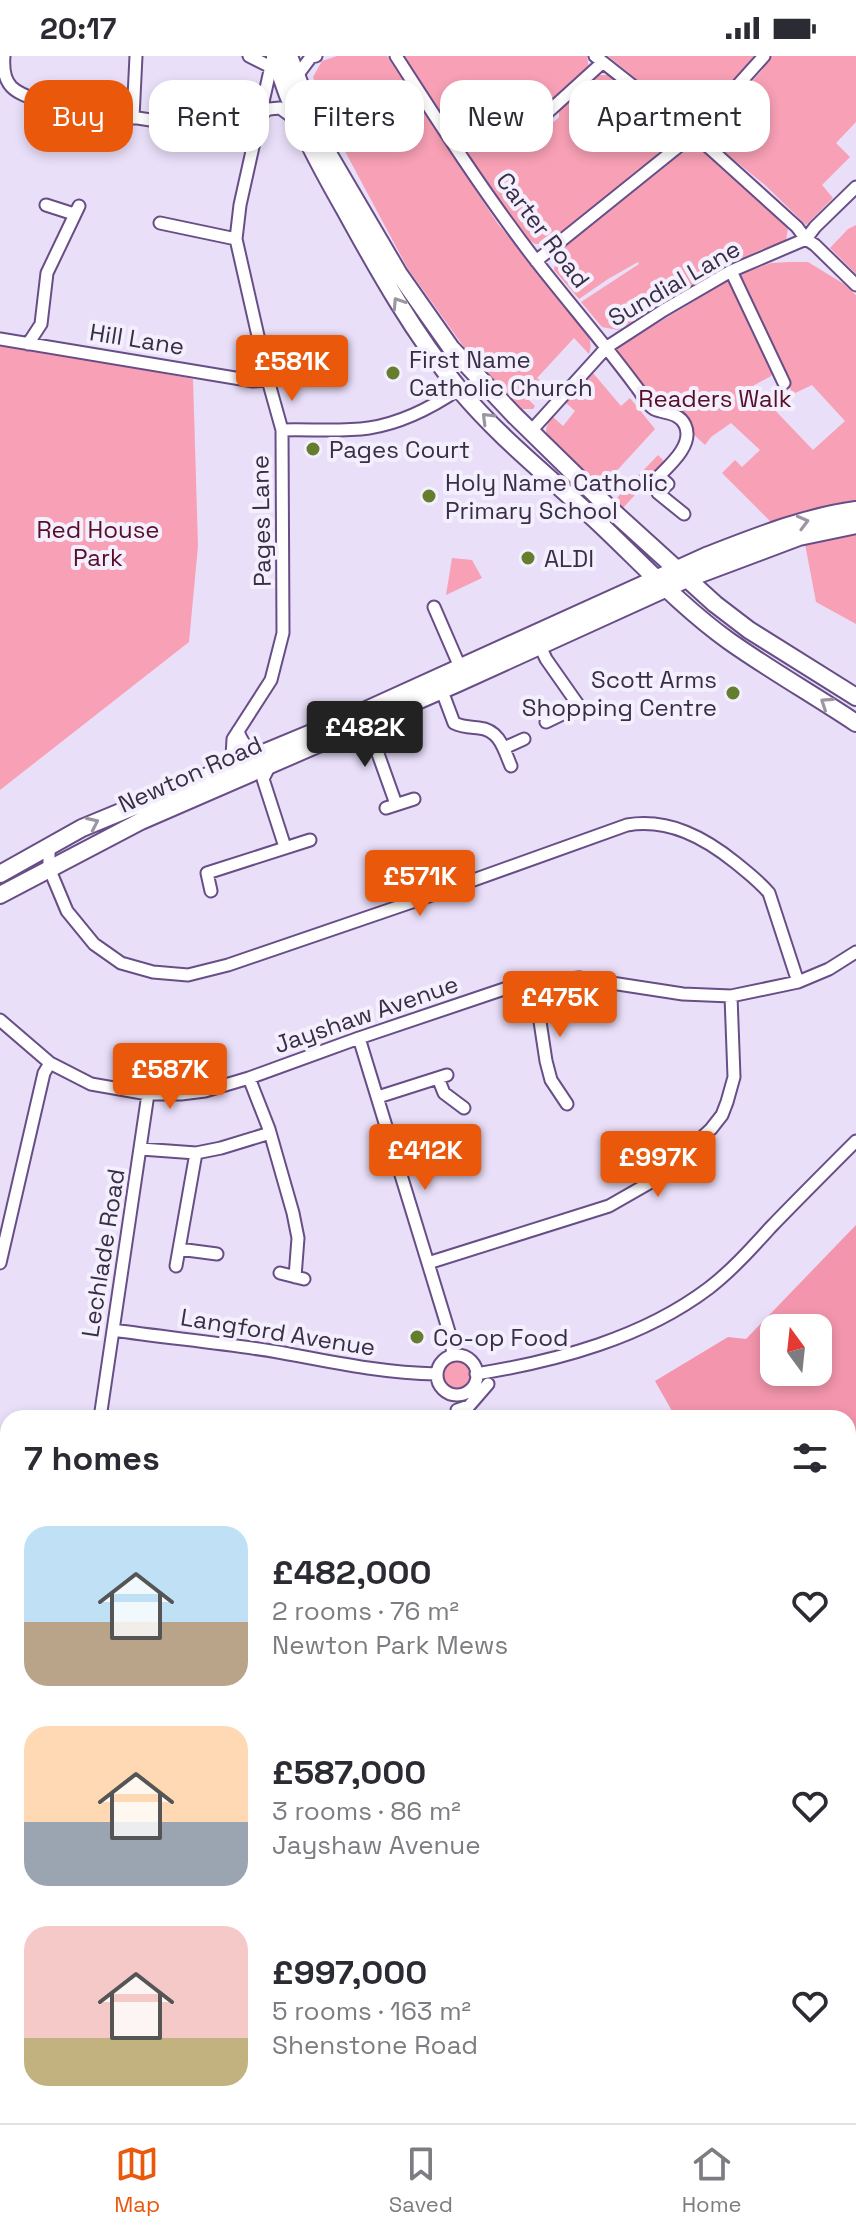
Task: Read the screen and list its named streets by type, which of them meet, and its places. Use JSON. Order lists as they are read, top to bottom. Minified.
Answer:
{"streets":{"highway":["Newton Road"],"street":["Carter Road","Sundial Lane","Hill Lane","Pages Lane","Jayshaw Avenue","Lechlade Road","Langford Avenue"]},"crossings":[["Carter Road","Sundial Lane"],["Hill Lane","Pages Lane"],["Pages Lane","Newton Road"],["Jayshaw Avenue","Lechlade Road"],["Lechlade Road","Langford Avenue"]],"parks":["Readers Walk","Red House Park"],"places":["First Name Catholic Church","Pages Court","Holy Name Catholic Primary School","ALDI","Scott Arms Shopping Centre","Co-op Food"],"north":"top","page":{"status":"20:17","chip":["Buy","Rent","Filters","New","Apartment"],"price":["£581K","£482K","£571K","£475K","£587K","£412K","£997K"],"heading":"7 homes","list":[{"name":"£482,000","note":"2 rooms · 76 m² · Newton Park Mews"},{"name":"£587,000","note":"3 rooms · 86 m² · Jayshaw Avenue"},{"name":"£997,000","note":"5 rooms · 163 m² · Shenstone Road"}],"tabs":["Map","Saved","Home"]}}
